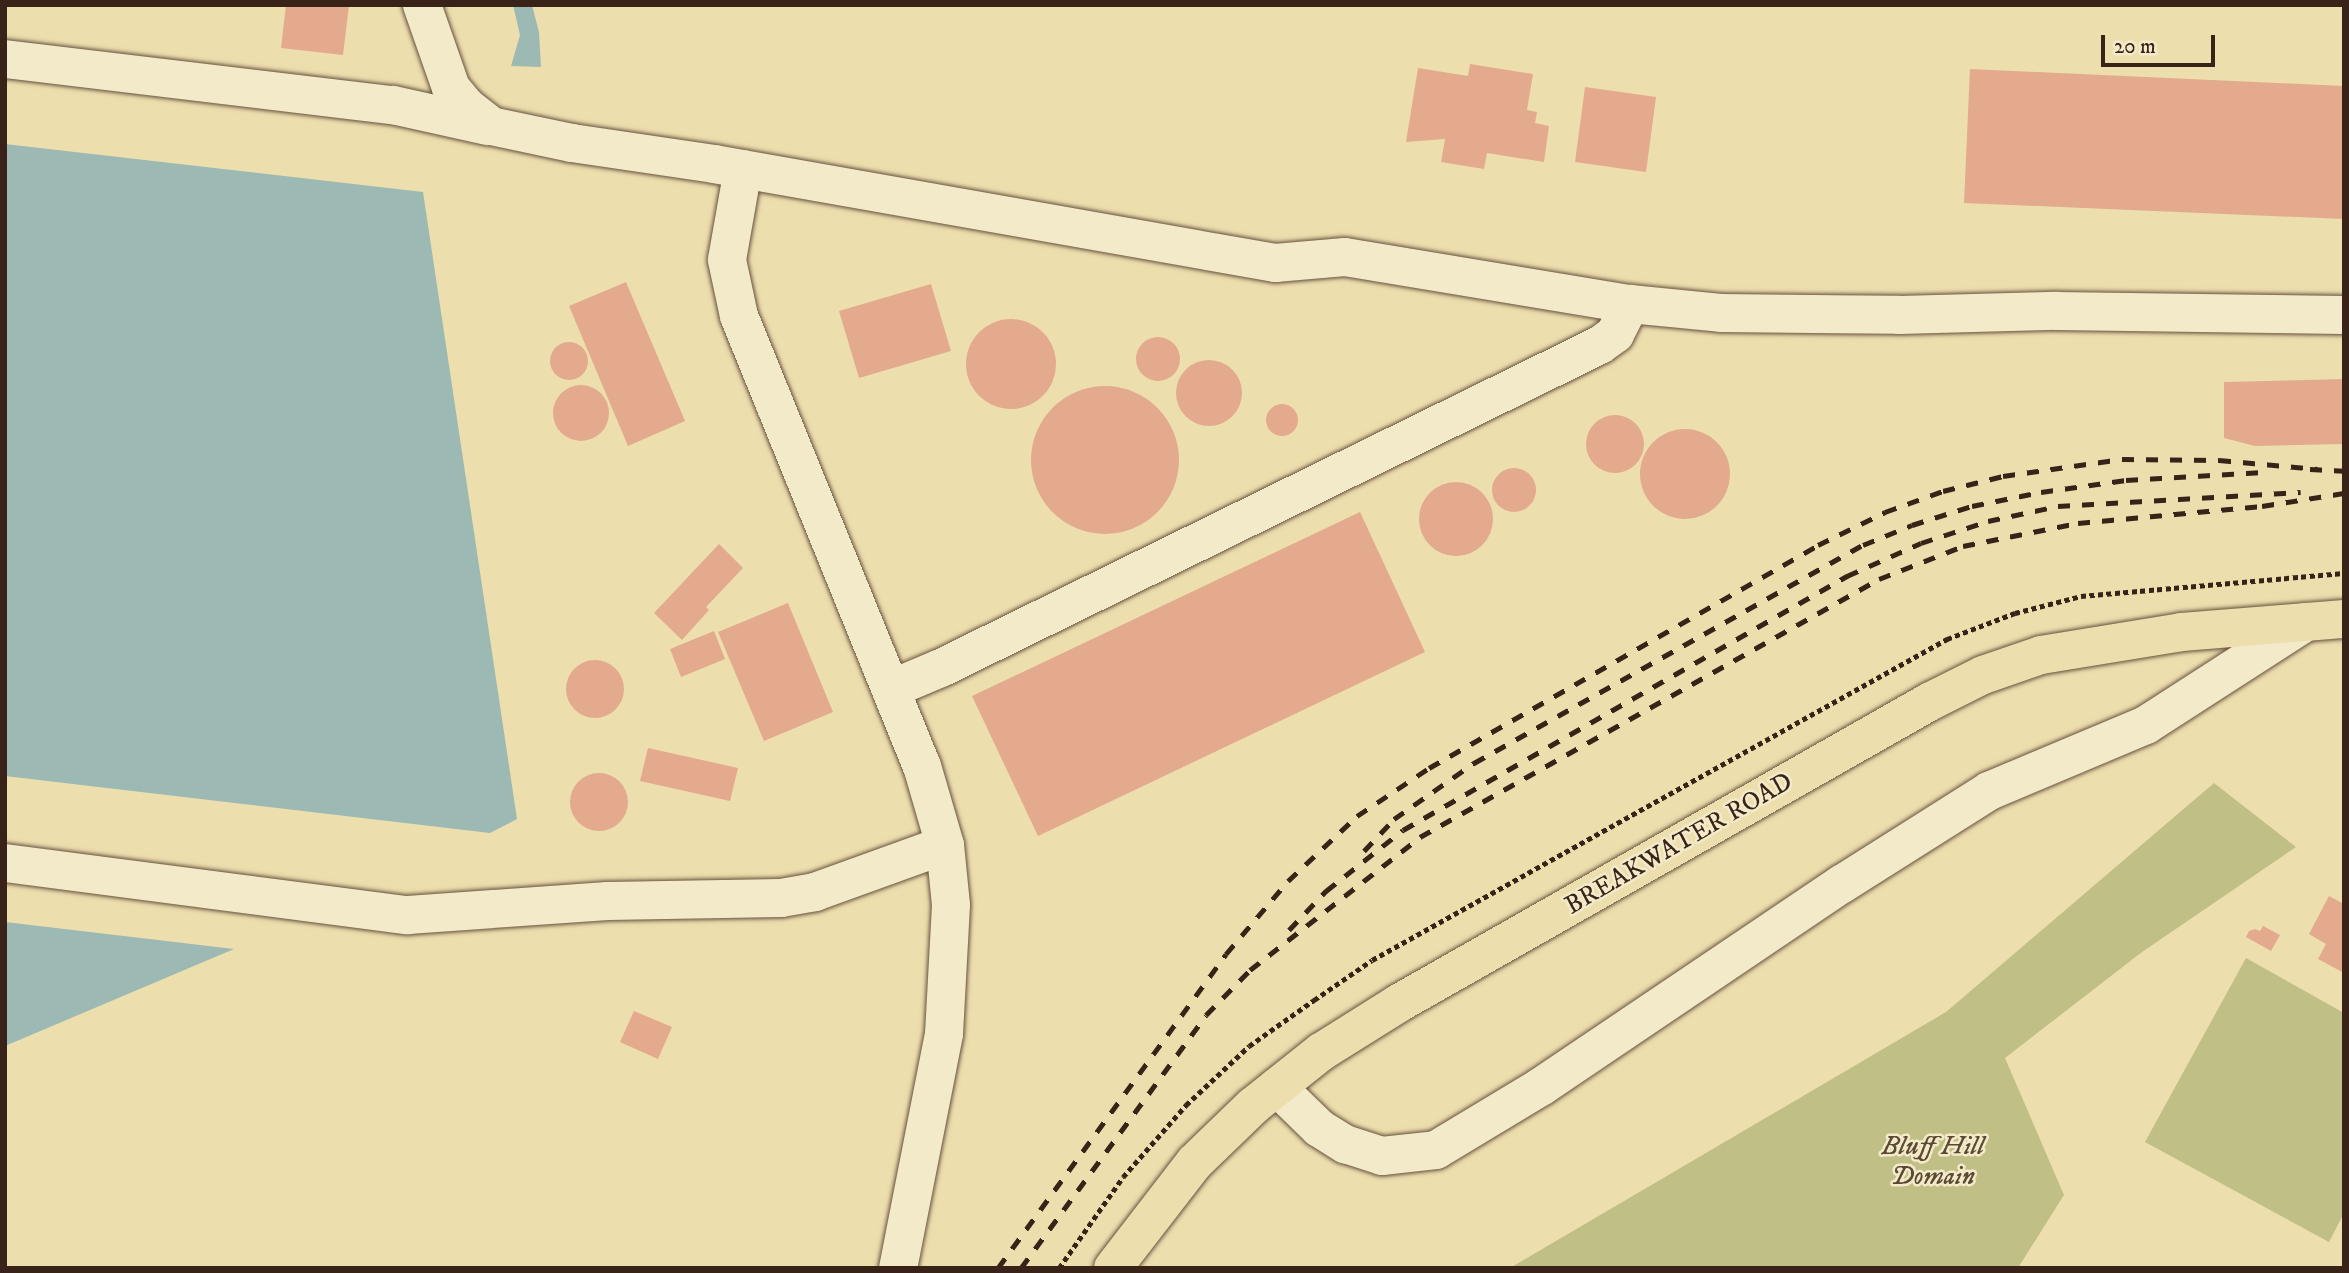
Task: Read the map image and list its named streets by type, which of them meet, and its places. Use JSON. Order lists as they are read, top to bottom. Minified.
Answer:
{"streets":{"highway":["BREAKWATER ROAD"]},"parks":["Bluff Hill Domain"],"scale_bar":"20 m"}
